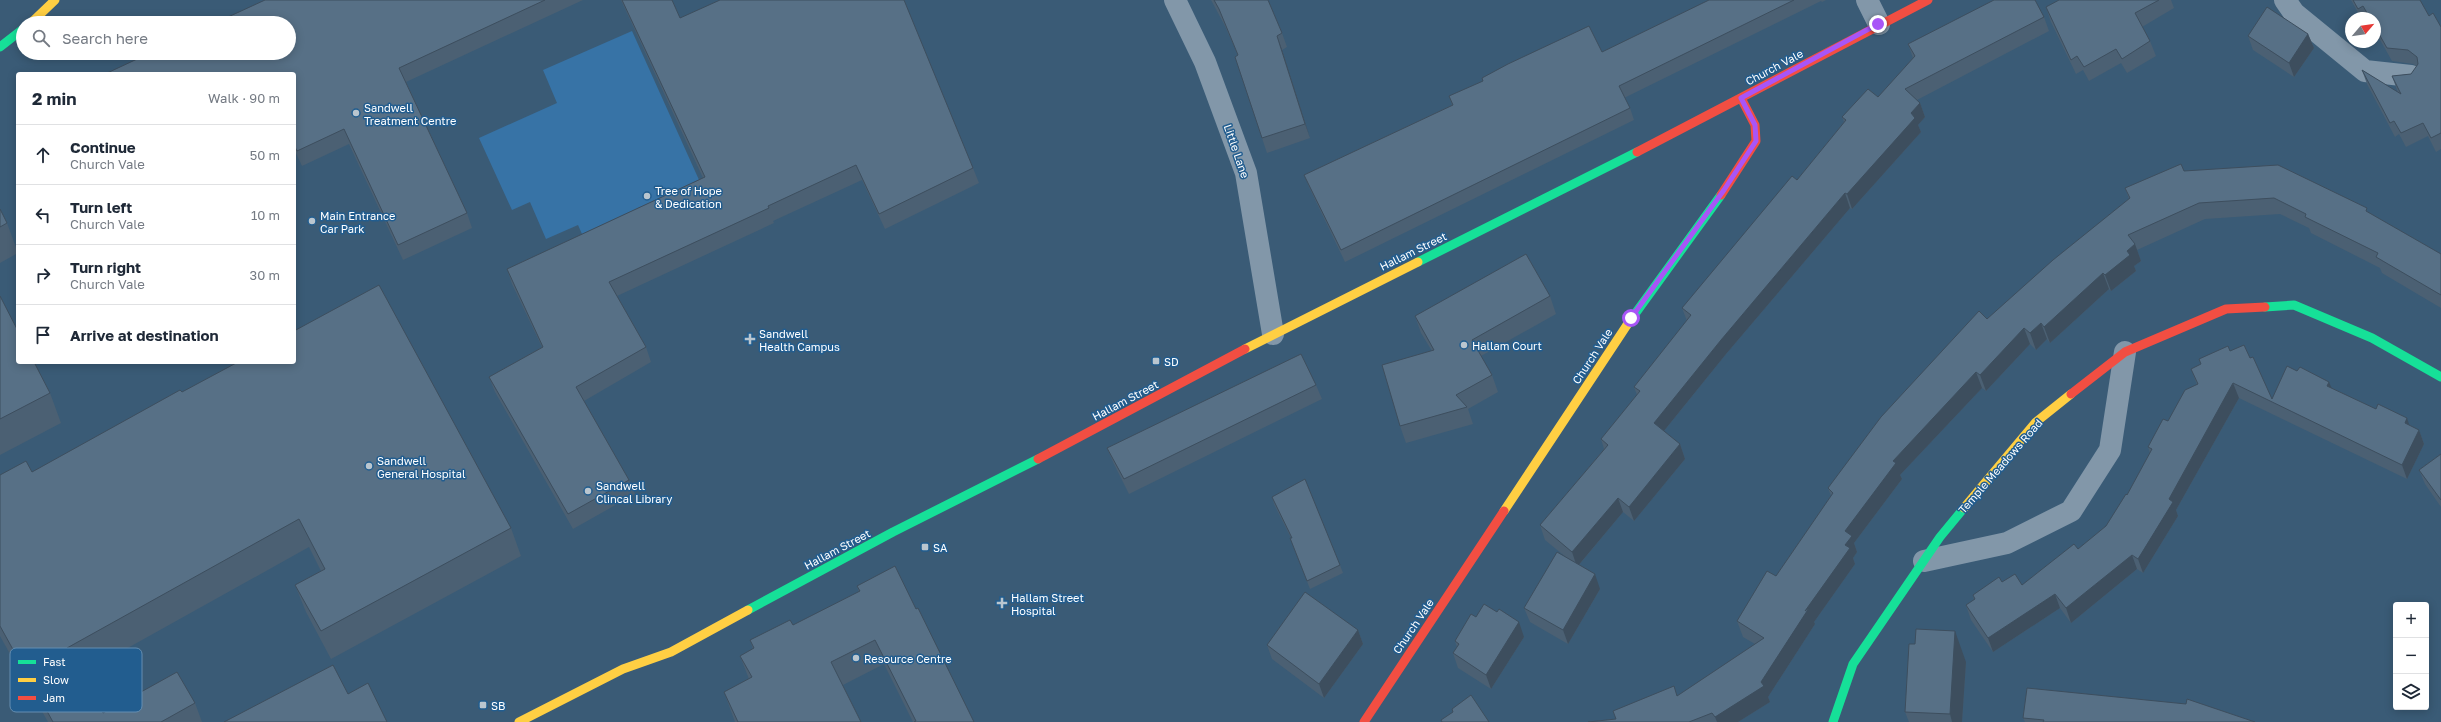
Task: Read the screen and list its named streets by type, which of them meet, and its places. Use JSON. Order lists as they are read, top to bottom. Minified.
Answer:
{"streets":{"street":["Church Vale","Little Lane","Hallam Street","Temple Meadows Road"]},"crossings":[["Church Vale","Hallam Street"],["Little Lane","Hallam Street"]],"places":{"other":["Sandwell Treatment Centre","Tree of Hope & Dedication","Main Entrance Car Park","Hallam Court","Sandwell General Hospital","Sandwell Clincal Library","Resource Centre"],"health":["Sandwell Health Campus","Hallam Street Hospital"],"transit":["SD","SA","SB"]},"legend":["Fast","Slow","Jam"],"north":"top right","page":{"search":"Search here","heading":["2 min","Walk · 90 m"],"list":[["Continue","Church Vale","50 m"],["Turn left","Church Vale","10 m"],["Turn right","Church Vale","30 m"],"Arrive at destination"],"map_buttons":["+","−"]}}
